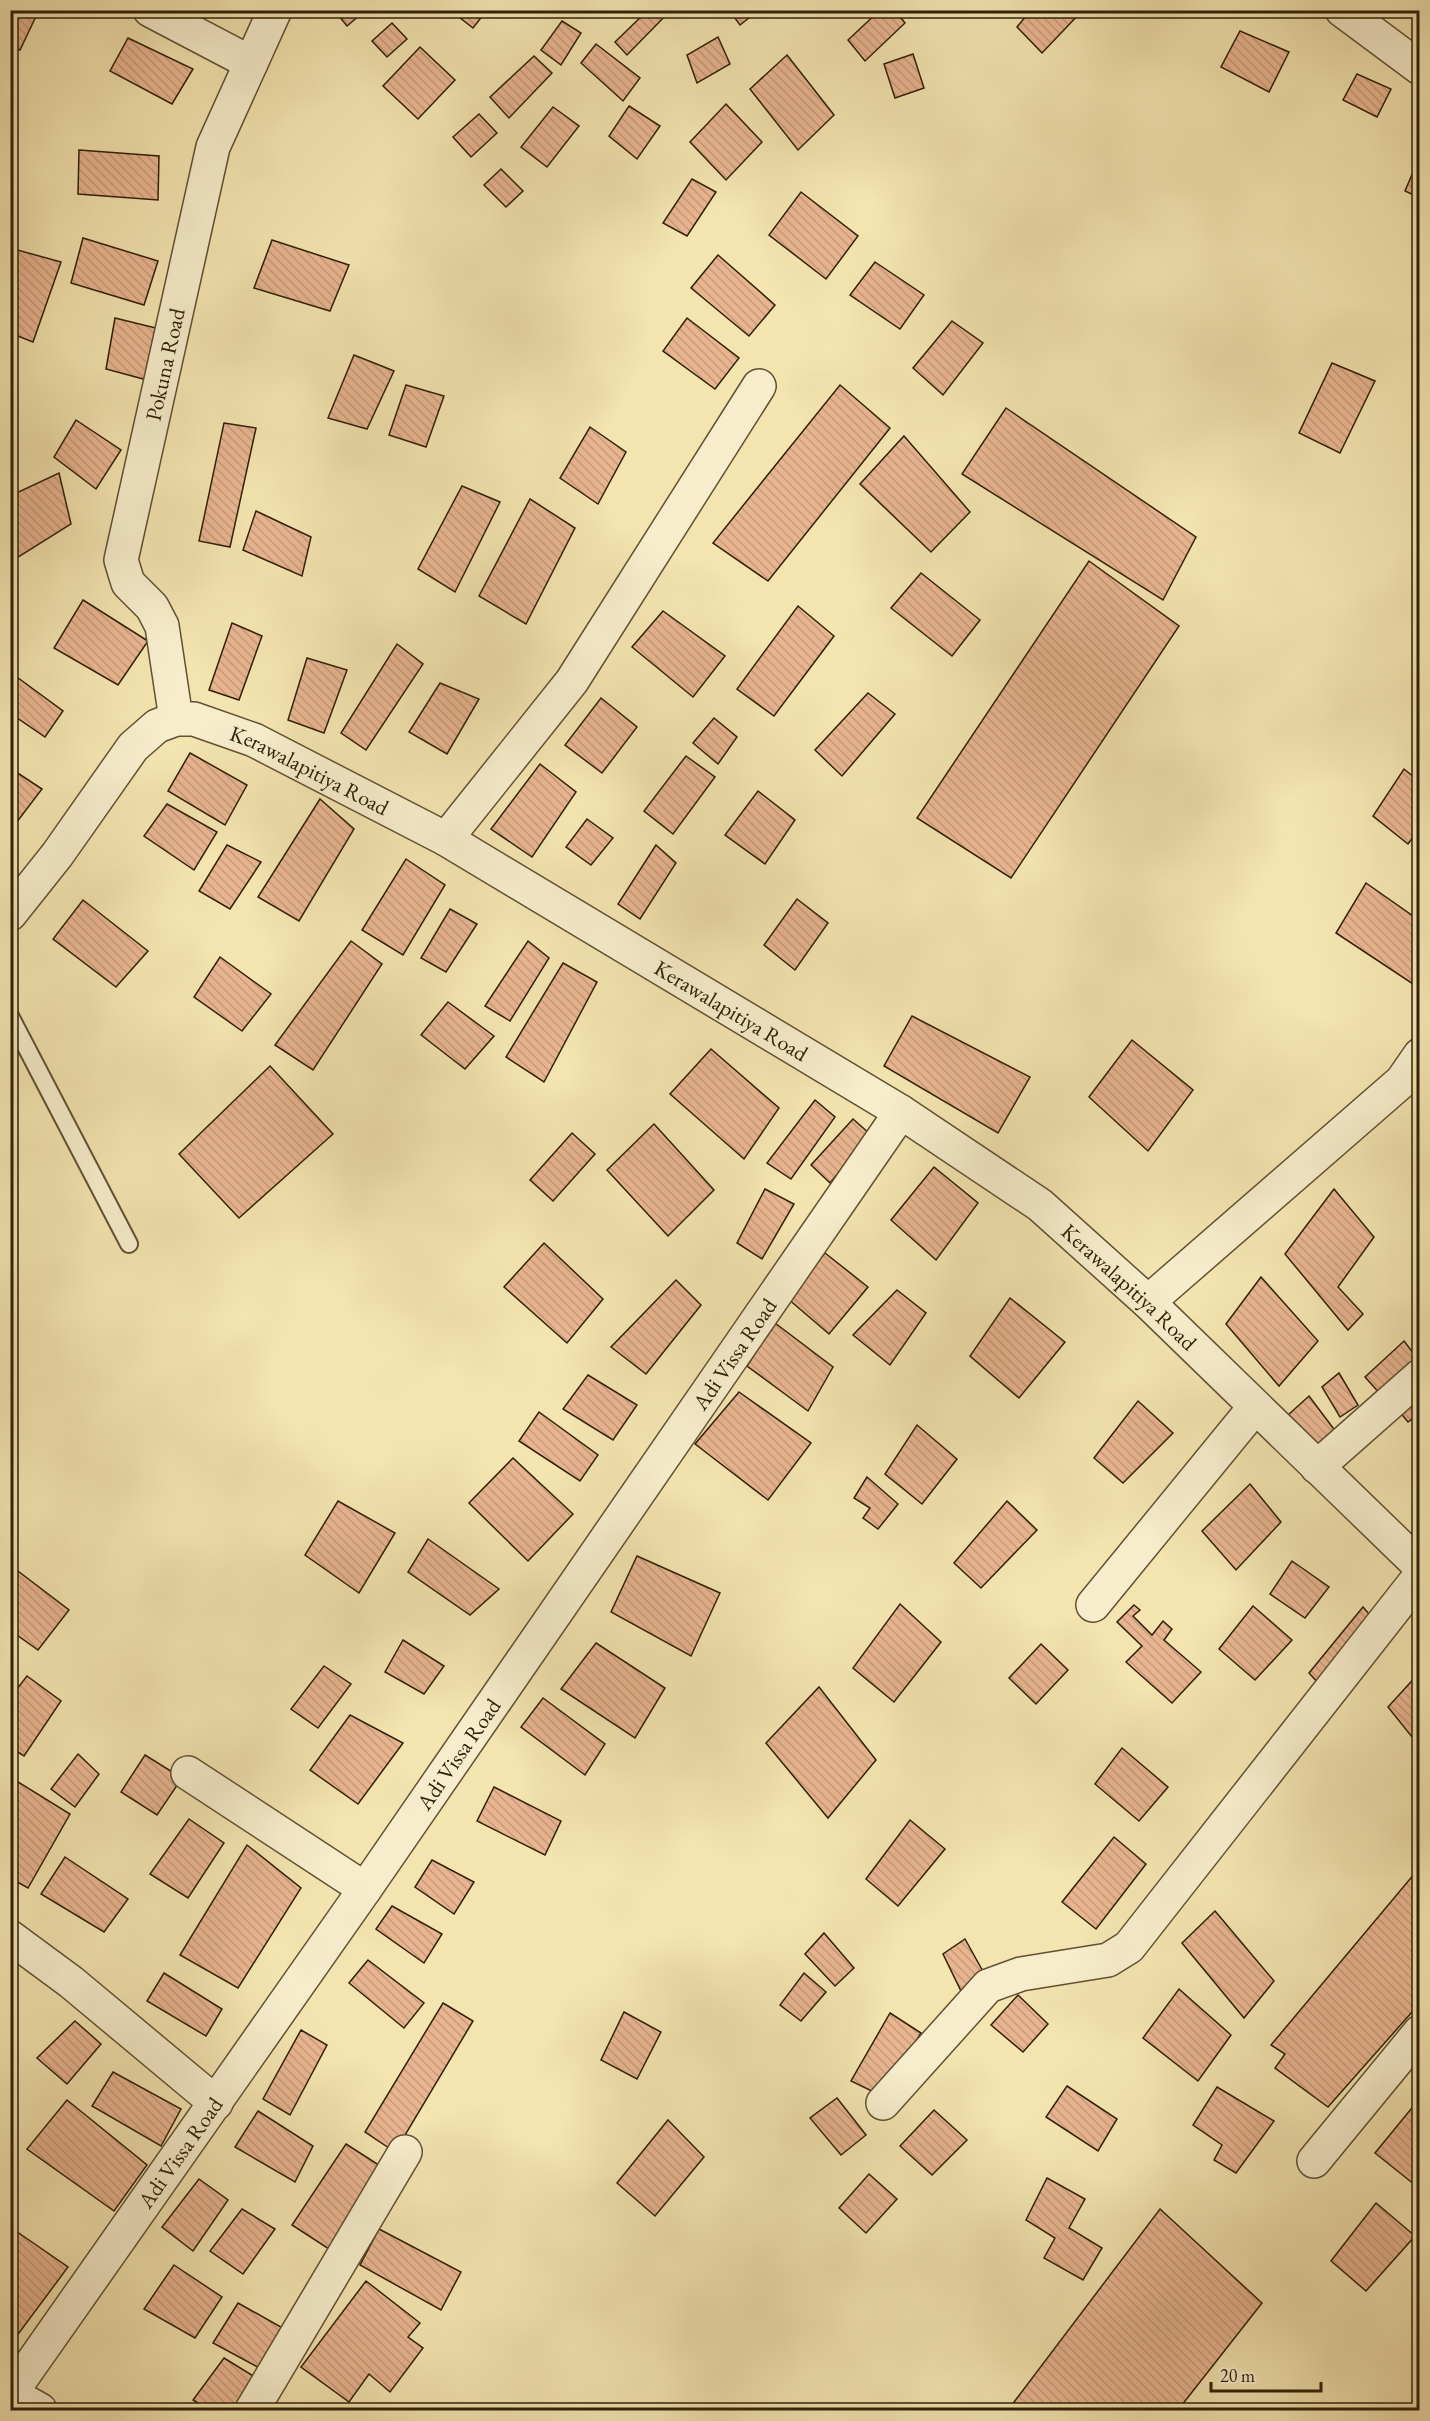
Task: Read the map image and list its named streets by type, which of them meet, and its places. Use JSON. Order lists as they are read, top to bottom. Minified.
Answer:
{"streets":{"street":["Pokuna Road","Kerawalapitiya Road","Adi Vissa Road"]},"crossings":[["Pokuna Road","Kerawalapitiya Road"],["Kerawalapitiya Road","Adi Vissa Road"]],"scale_bar":"20 m"}
